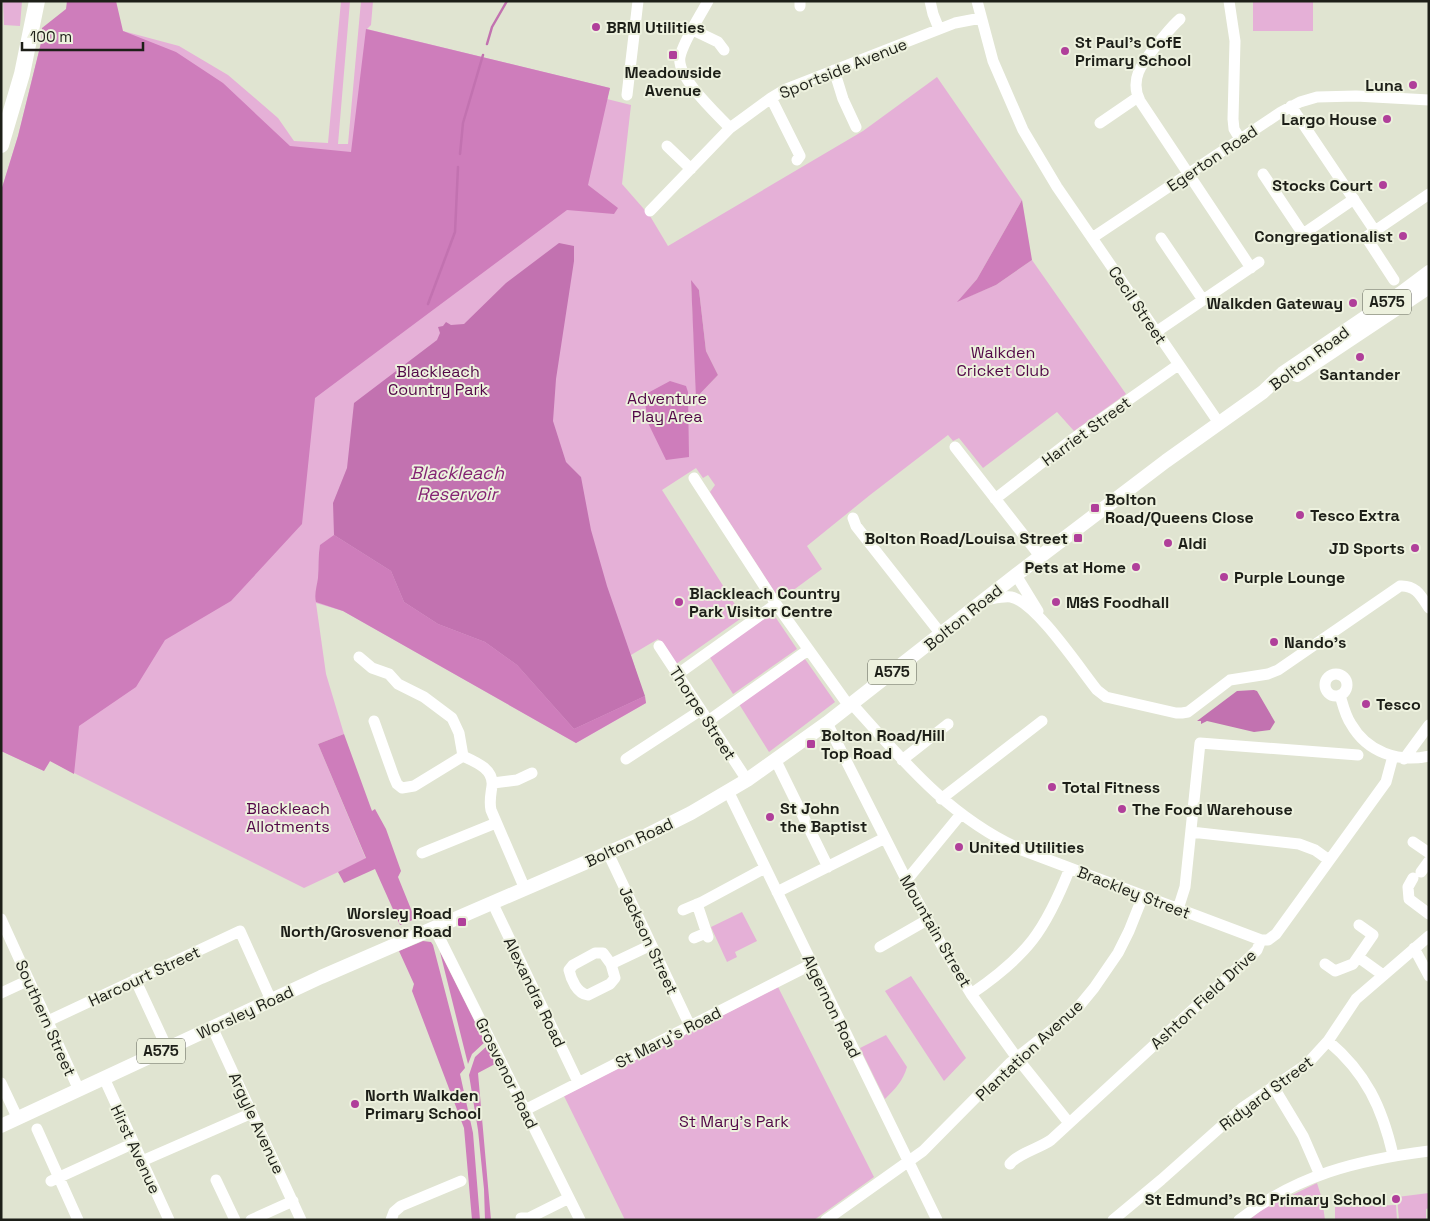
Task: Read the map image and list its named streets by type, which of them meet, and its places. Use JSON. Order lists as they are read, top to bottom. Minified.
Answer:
{"streets":{"main road":["A575","Bolton Road","Worsley Road"],"street":["Sportside Avenue","Egerton Road","Cecil Street","Harriet Street","Thorpe Street","Brackley Street","Mountain Street","Jackson Street","Harcourt Street","Alexandra Road","Ashton Field Drive","Algernon Road","Southern Street","St Mary's Road","Plantation Avenue","Grosvenor Road","Ridyard Street","Argyle Avenue","Hirst Avenue"]},"crossings":[["Sportside Avenue","Cecil Street"],["Egerton Road","Cecil Street"],["Cecil Street","Bolton Road"],["Cecil Street","Harriet Street"],["Bolton Road","Thorpe Street"],["Bolton Road","Brackley Street"],["Bolton Road","Mountain Street"],["Bolton Road","Jackson Street"],["Bolton Road","Alexandra Road"],["Bolton Road","Algernon Road"],["Bolton Road","Worsley Road"],["Brackley Street","Ashton Field Drive"],["Brackley Street","Plantation Avenue"],["Mountain Street","Ashton Field Drive"],["Mountain Street","Plantation Avenue"],["Jackson Street","St Mary's Road"],["Harcourt Street","Worsley Road"],["Harcourt Street","Southern Street"],["Alexandra Road","Worsley Road"],["Alexandra Road","St Mary's Road"],["Algernon Road","St Mary's Road"],["Algernon Road","Plantation Avenue"],["Worsley Road","Southern Street"],["Worsley Road","Grosvenor Road"],["Worsley Road","Argyle Avenue"],["Worsley Road","Hirst Avenue"],["St Mary's Road","Grosvenor Road"]],"water":["Blackleach Reservoir"],"parks":["Walkden Cricket Club","Blackleach Country Park","Adventure Play Area","Blackleach Allotments","St Mary's Park"],"places":{"other":["BRM Utilities","St Paul's CofE Primary School","Luna","Largo House","Stocks Court","Congregationalist","Walkden Gateway","Santander","Tesco Extra","Aldi","JD Sports","Pets at Home","Purple Lounge","Blackleach Country Park Visitor Centre","M&S Foodhall","Nando's","Tesco","Total Fitness","The Food Warehouse","St John the Baptist","United Utilities","North Walkden Primary School","St Edmund's RC Primary School"],"transit":["Meadowside Avenue","Bolton Road/Queens Close","Bolton Road/Louisa Street","Bolton Road/Hill Top Road","Worsley Road North/Grosvenor Road"]},"scale_bar":"100 m"}
